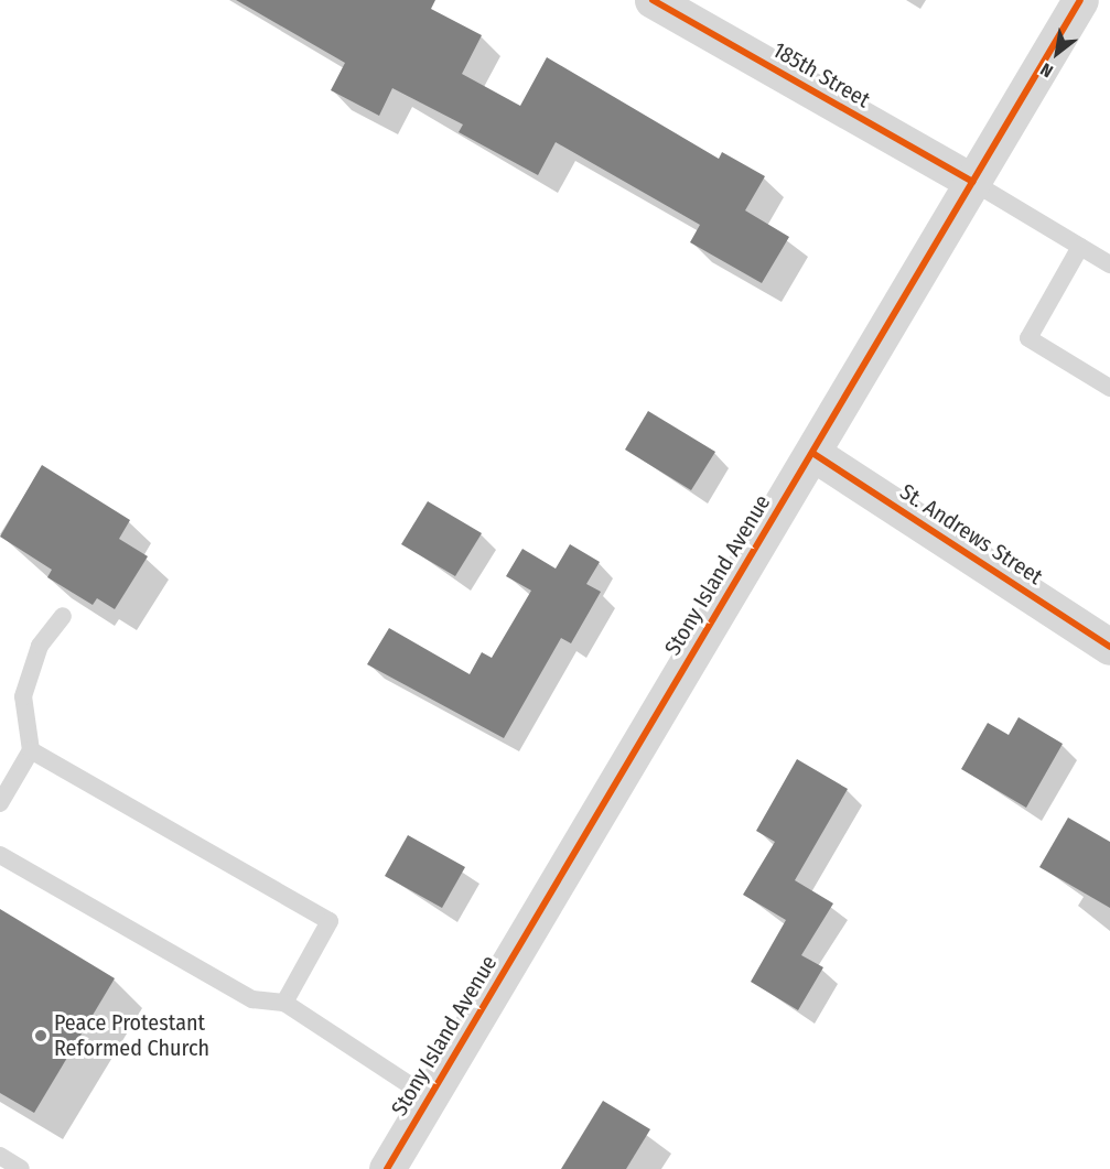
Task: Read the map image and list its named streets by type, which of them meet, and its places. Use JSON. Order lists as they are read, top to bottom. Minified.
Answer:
{"streets":{"street":["185th Street","St. Andrews Street","Stony Island Avenue"]},"crossings":[["185th Street","Stony Island Avenue"],["St. Andrews Street","Stony Island Avenue"]],"places":["Peace Protestant Reformed Church"],"north":"bottom left"}
